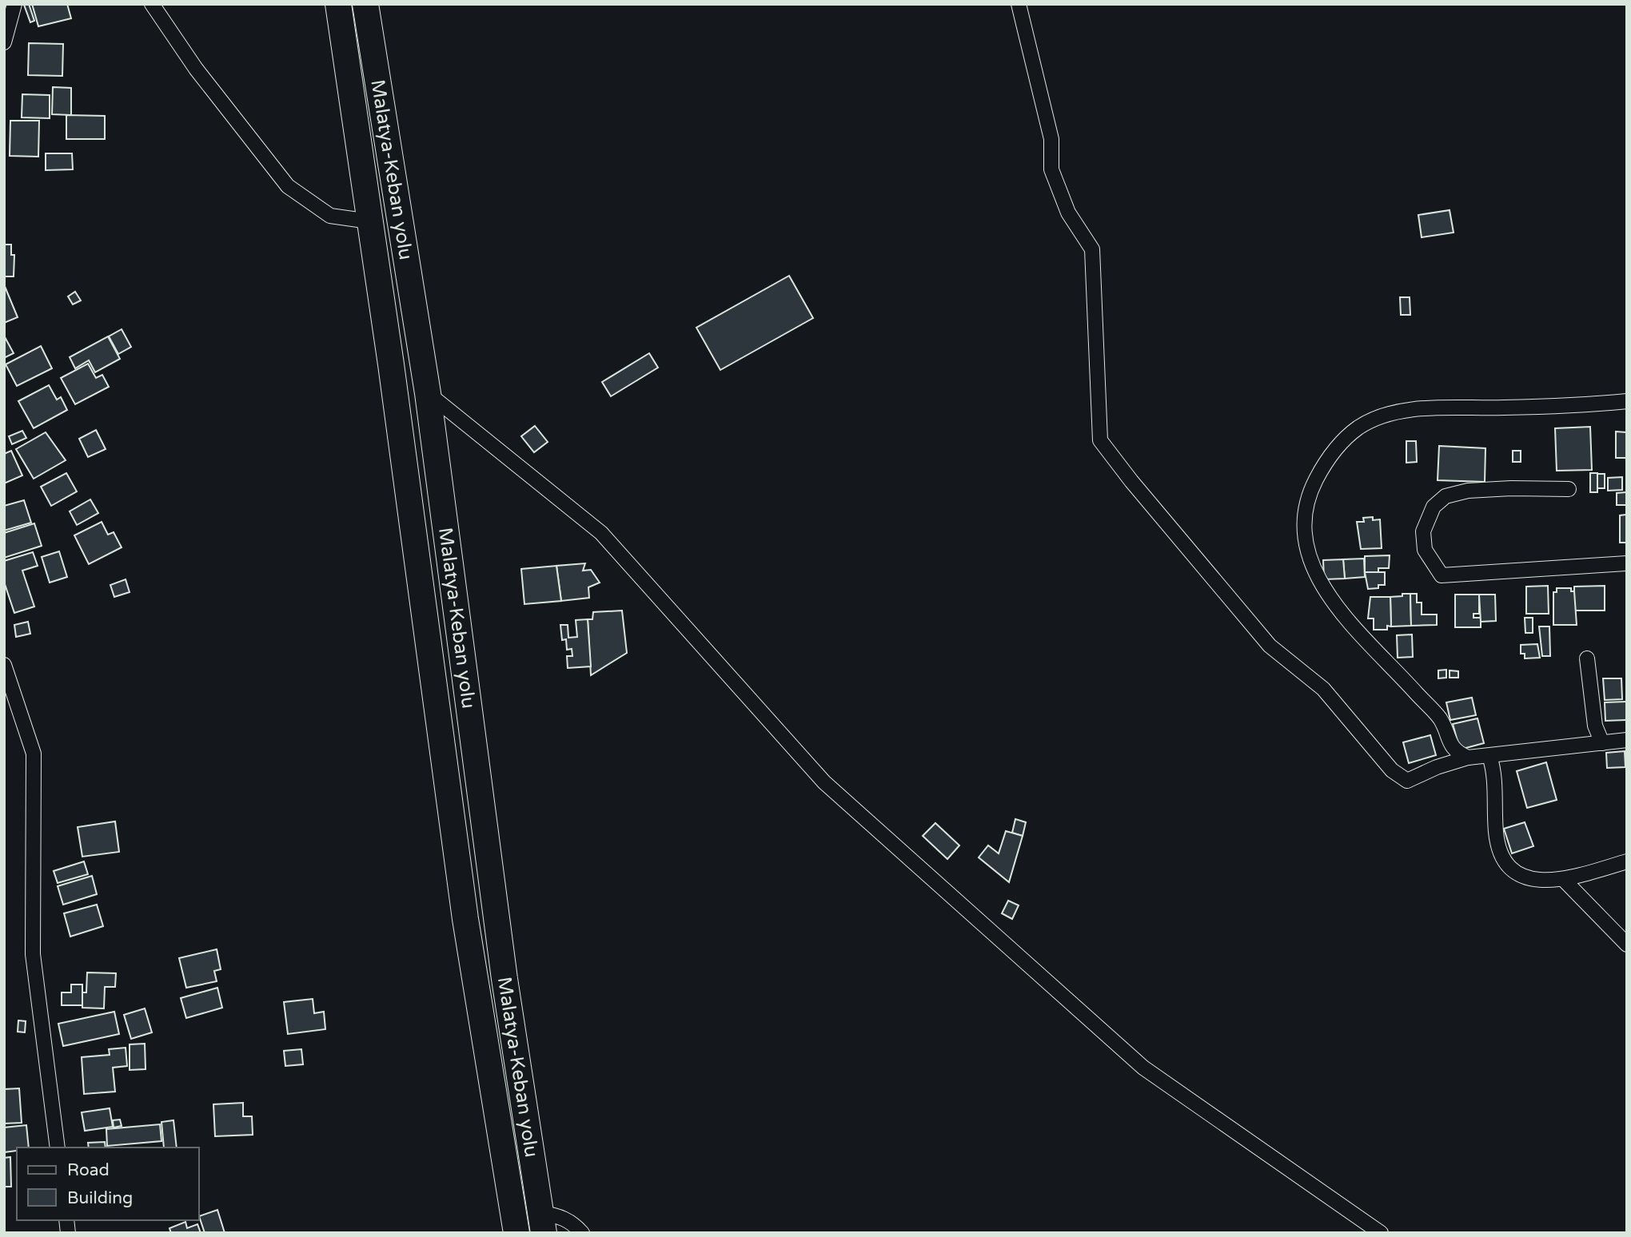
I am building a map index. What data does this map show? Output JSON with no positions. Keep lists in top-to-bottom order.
{
  "streets": {
    "highway": ["Malatya-Keban yolu"]
  },
  "legend": ["Road", "Building"]
}
